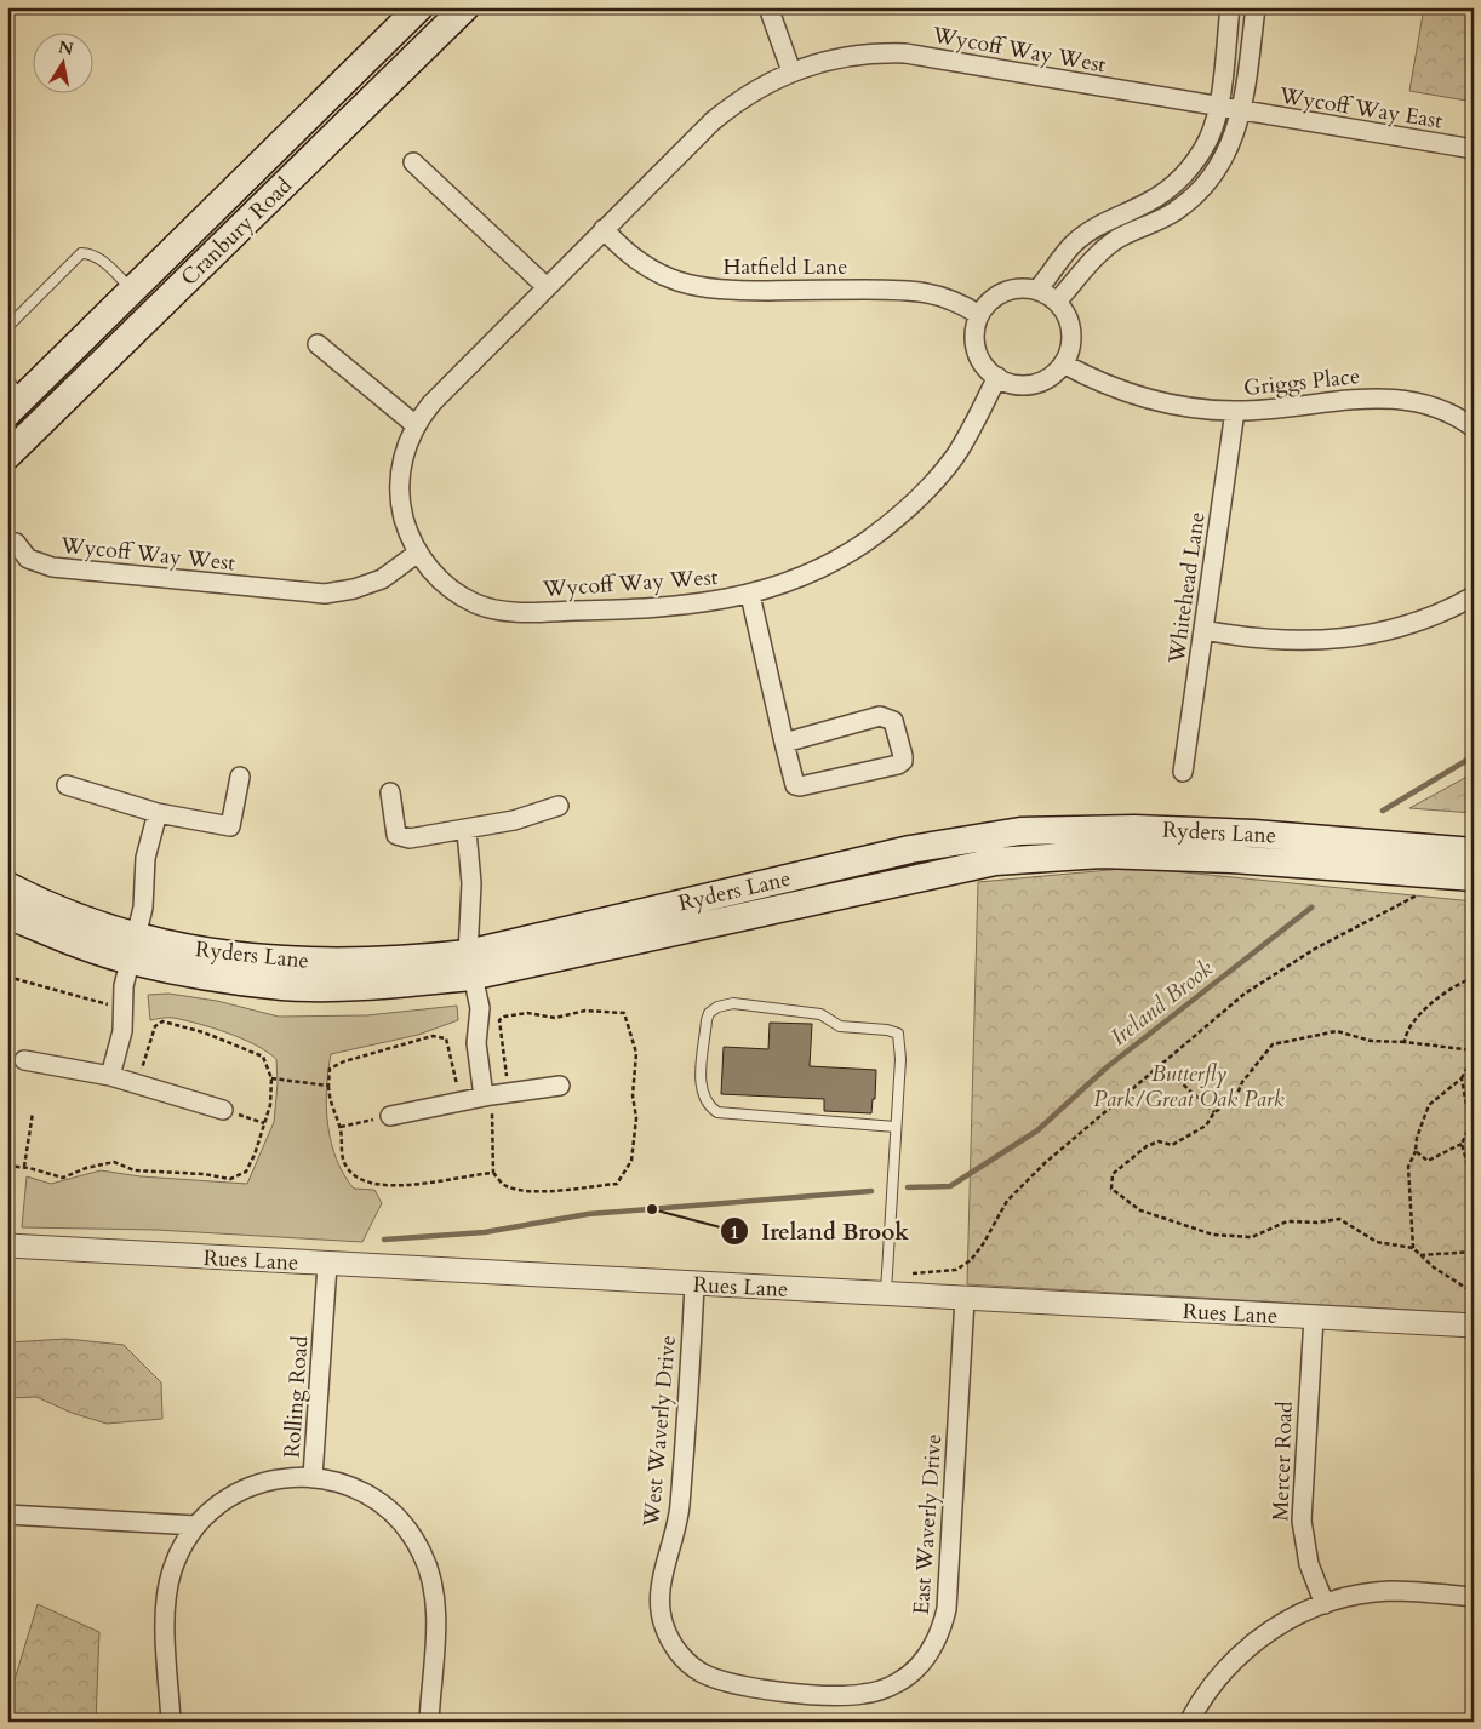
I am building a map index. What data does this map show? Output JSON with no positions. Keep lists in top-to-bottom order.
{
  "streets": {
    "main road": ["Cranbury Road", "Ryders Lane"],
    "street": [
      "Wycoff Way West",
      "Wycoff Way East",
      "Hatfield Lane",
      "Griggs Place",
      "Whitehead Lane",
      "Rues Lane",
      "Rolling Road",
      "West Waverly Drive",
      "Mercer Road",
      "East Waverly Drive"
    ]
  },
  "crossings": [
    ["Wycoff Way West", "Wycoff Way East"],
    ["Wycoff Way West", "Hatfield Lane"],
    ["Hatfield Lane", "Griggs Place"],
    ["Griggs Place", "Whitehead Lane"],
    ["Rues Lane", "Rolling Road"],
    ["Rues Lane", "West Waverly Drive"],
    ["Rues Lane", "Mercer Road"],
    ["Rues Lane", "East Waverly Drive"],
    ["West Waverly Drive", "East Waverly Drive"]
  ],
  "water": ["Ireland Brook"],
  "parks": ["Butterfly Park/Great Oak Park"],
  "places": ["Ireland Brook"],
  "north": "top"
}
